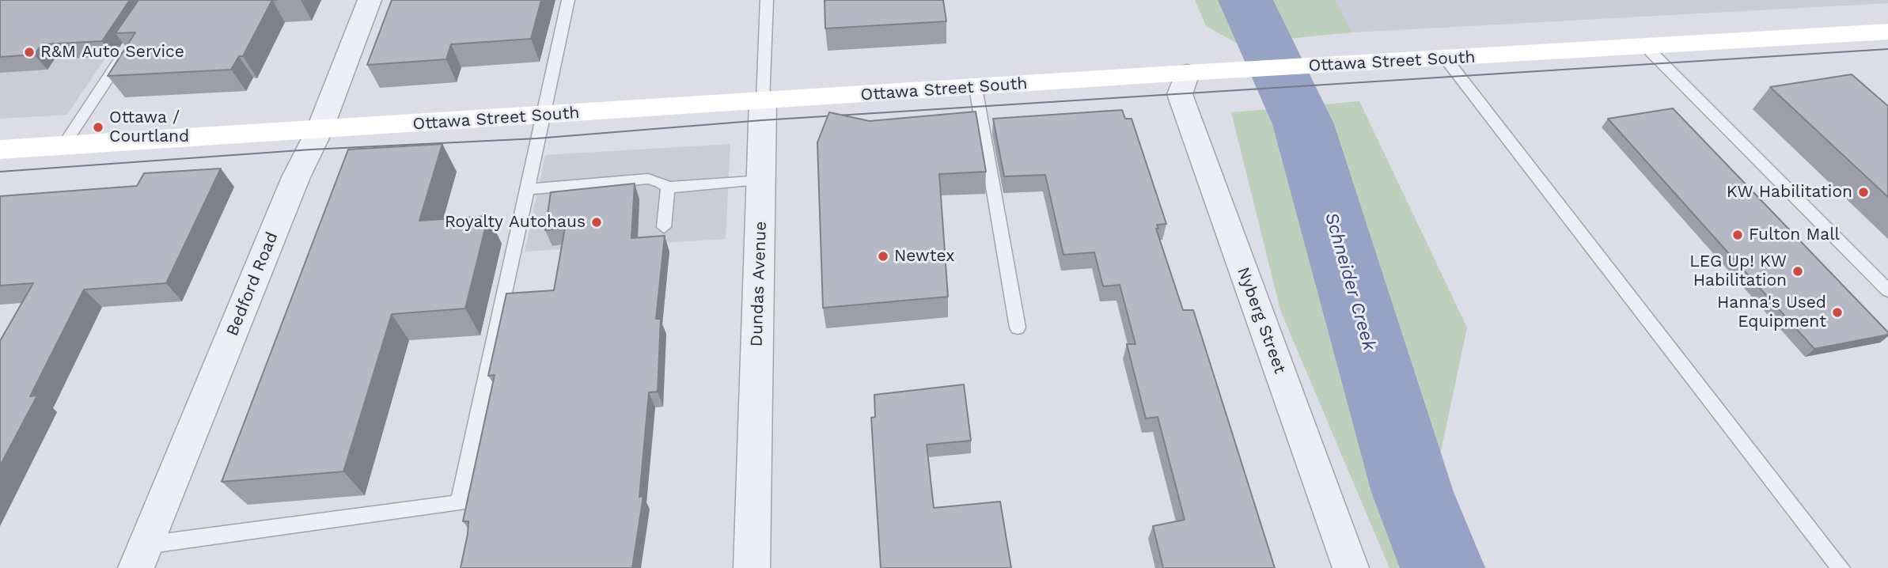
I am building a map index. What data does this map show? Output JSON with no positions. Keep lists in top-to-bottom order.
{
  "streets": {
    "main road": ["Ottawa Street South"],
    "street": ["Bedford Road", "Dundas Avenue", "Nyberg Street"]
  },
  "crossings": [
    ["Ottawa Street South", "Bedford Road"],
    ["Ottawa Street South", "Dundas Avenue"],
    ["Ottawa Street South", "Nyberg Street"]
  ],
  "water": ["Schneider Creek"],
  "places": [
    "R&M Auto Service",
    "Ottawa / Courtland",
    "KW Habilitation",
    "Royalty Autohaus",
    "Fulton Mall",
    "Newtex",
    "LEG Up! KW Habilitation",
    "Hanna's Used Equipment"
  ]
}
